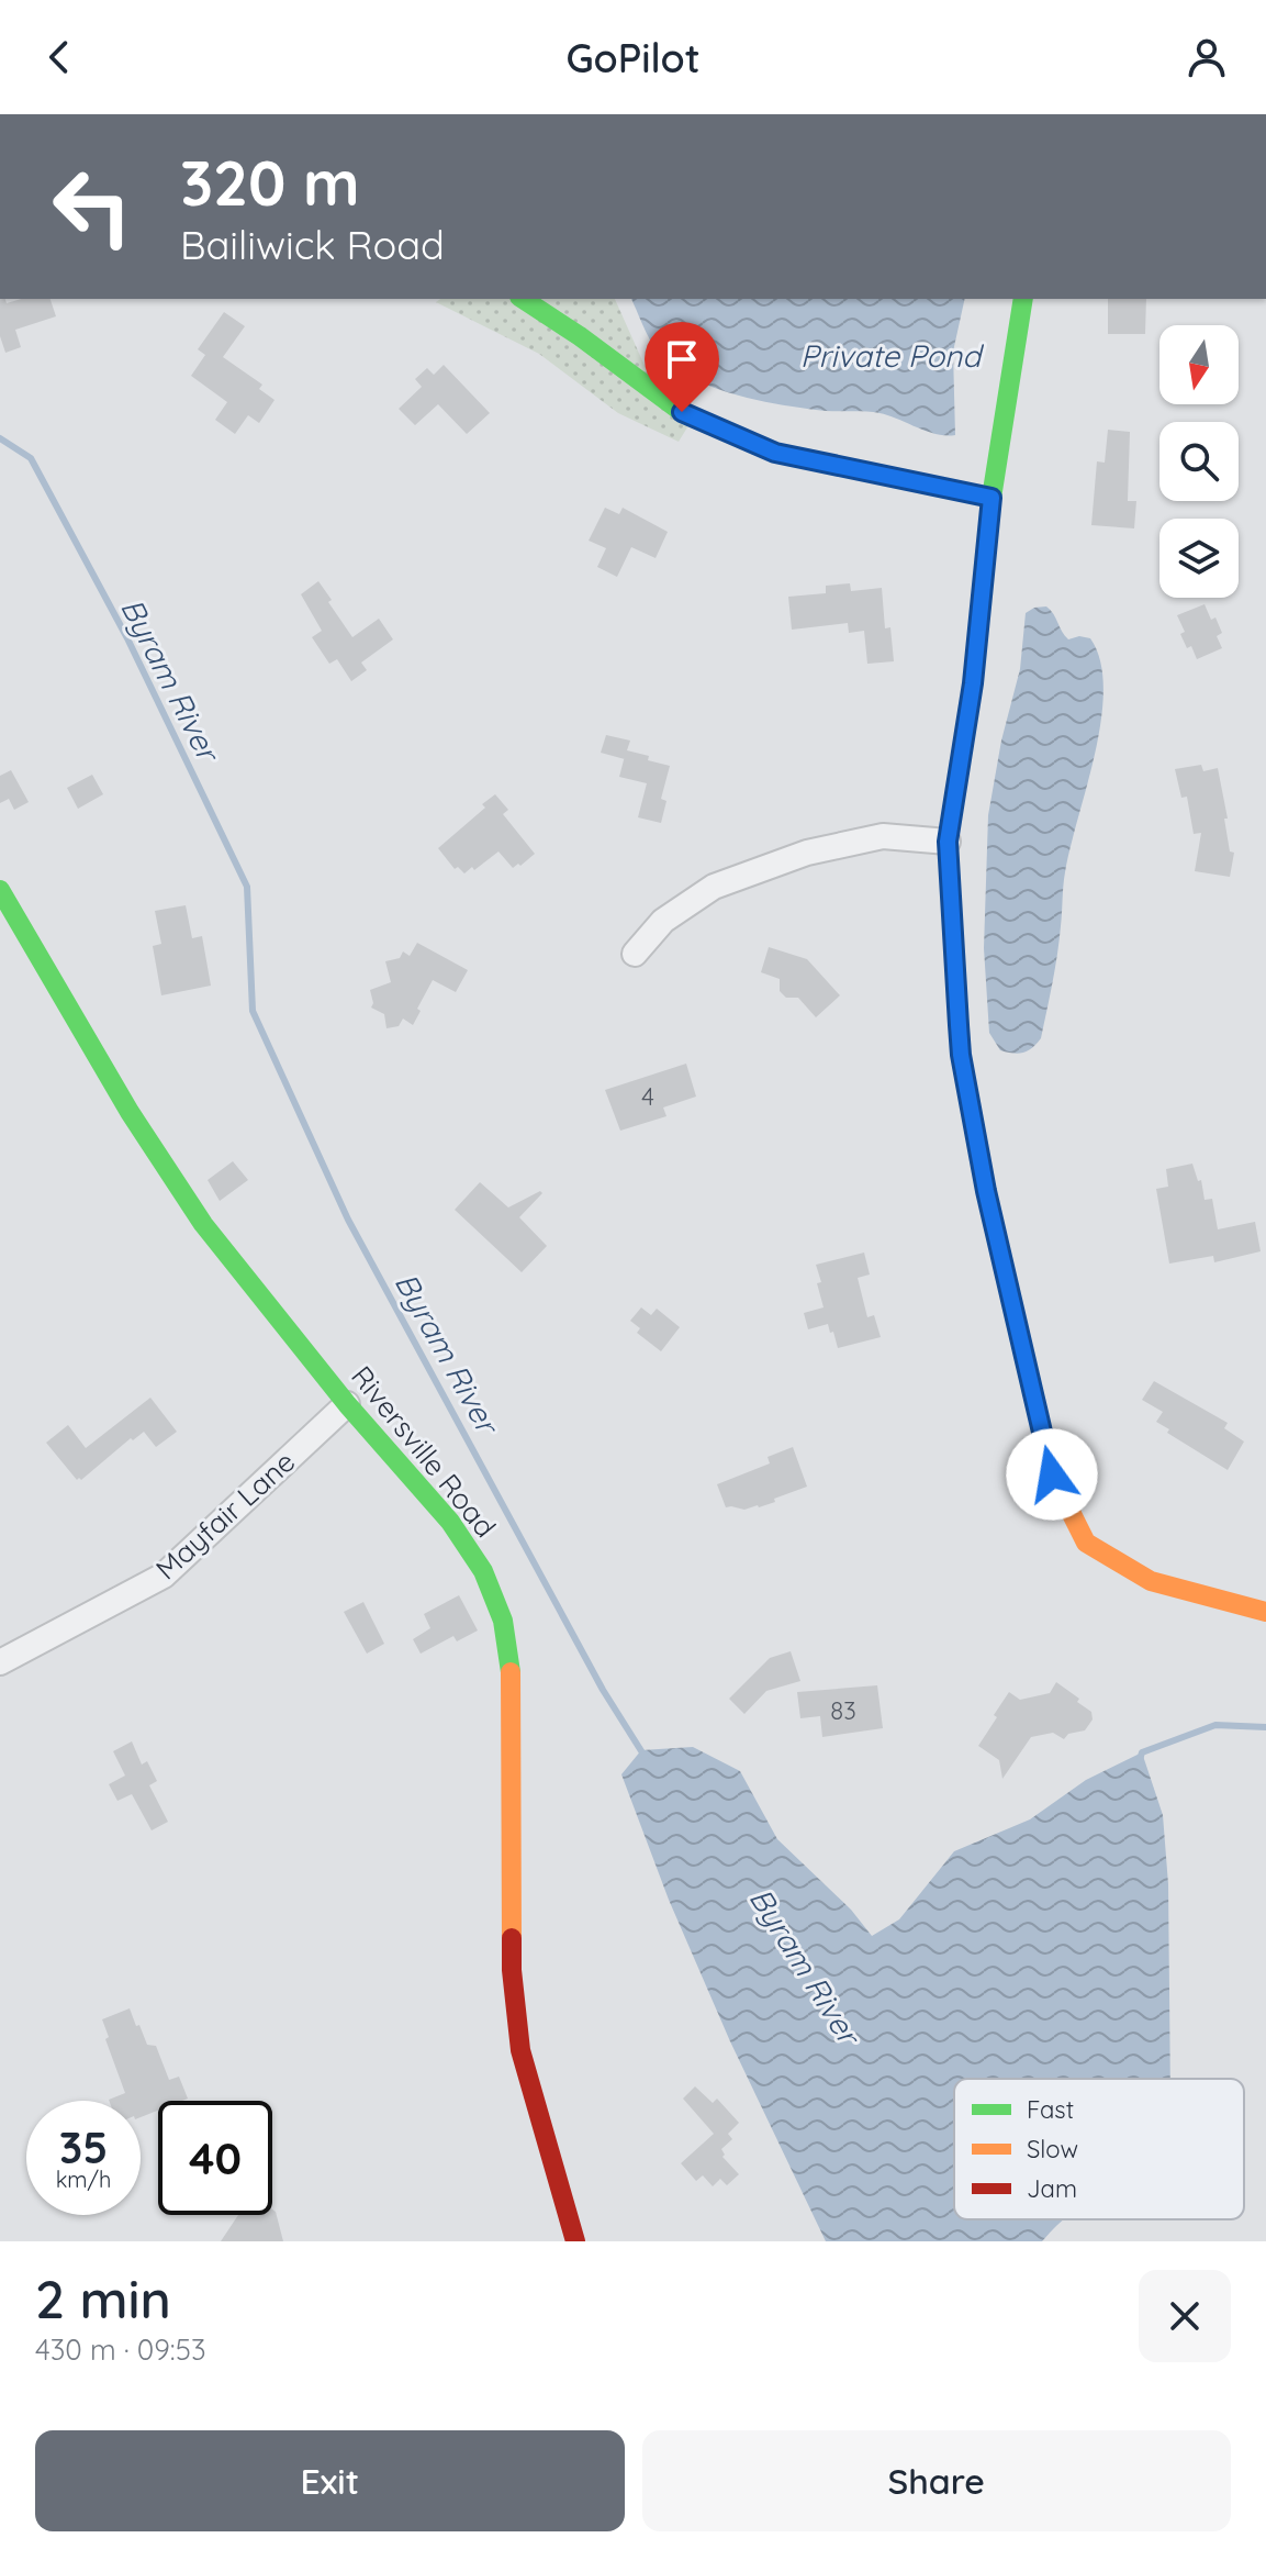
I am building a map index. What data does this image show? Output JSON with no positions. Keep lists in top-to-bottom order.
{
  "streets": {
    "street": ["Riversville Road", "Mayfair Lane"]
  },
  "crossings": [
    ["Riversville Road", "Mayfair Lane"]
  ],
  "water": ["Private Pond", "Byram River"],
  "house_numbers": ["4", "83"],
  "legend": ["Fast", "Slow", "Jam"],
  "north": "bottom",
  "page": {
    "header": "GoPilot",
    "turn": ["320 m", "Bailiwick Road"],
    "speed": "35 km/h",
    "limit": "40",
    "heading": ["2 min", "430 m · 09:53"],
    "buttons": ["Exit", "Share"]
  }
}
